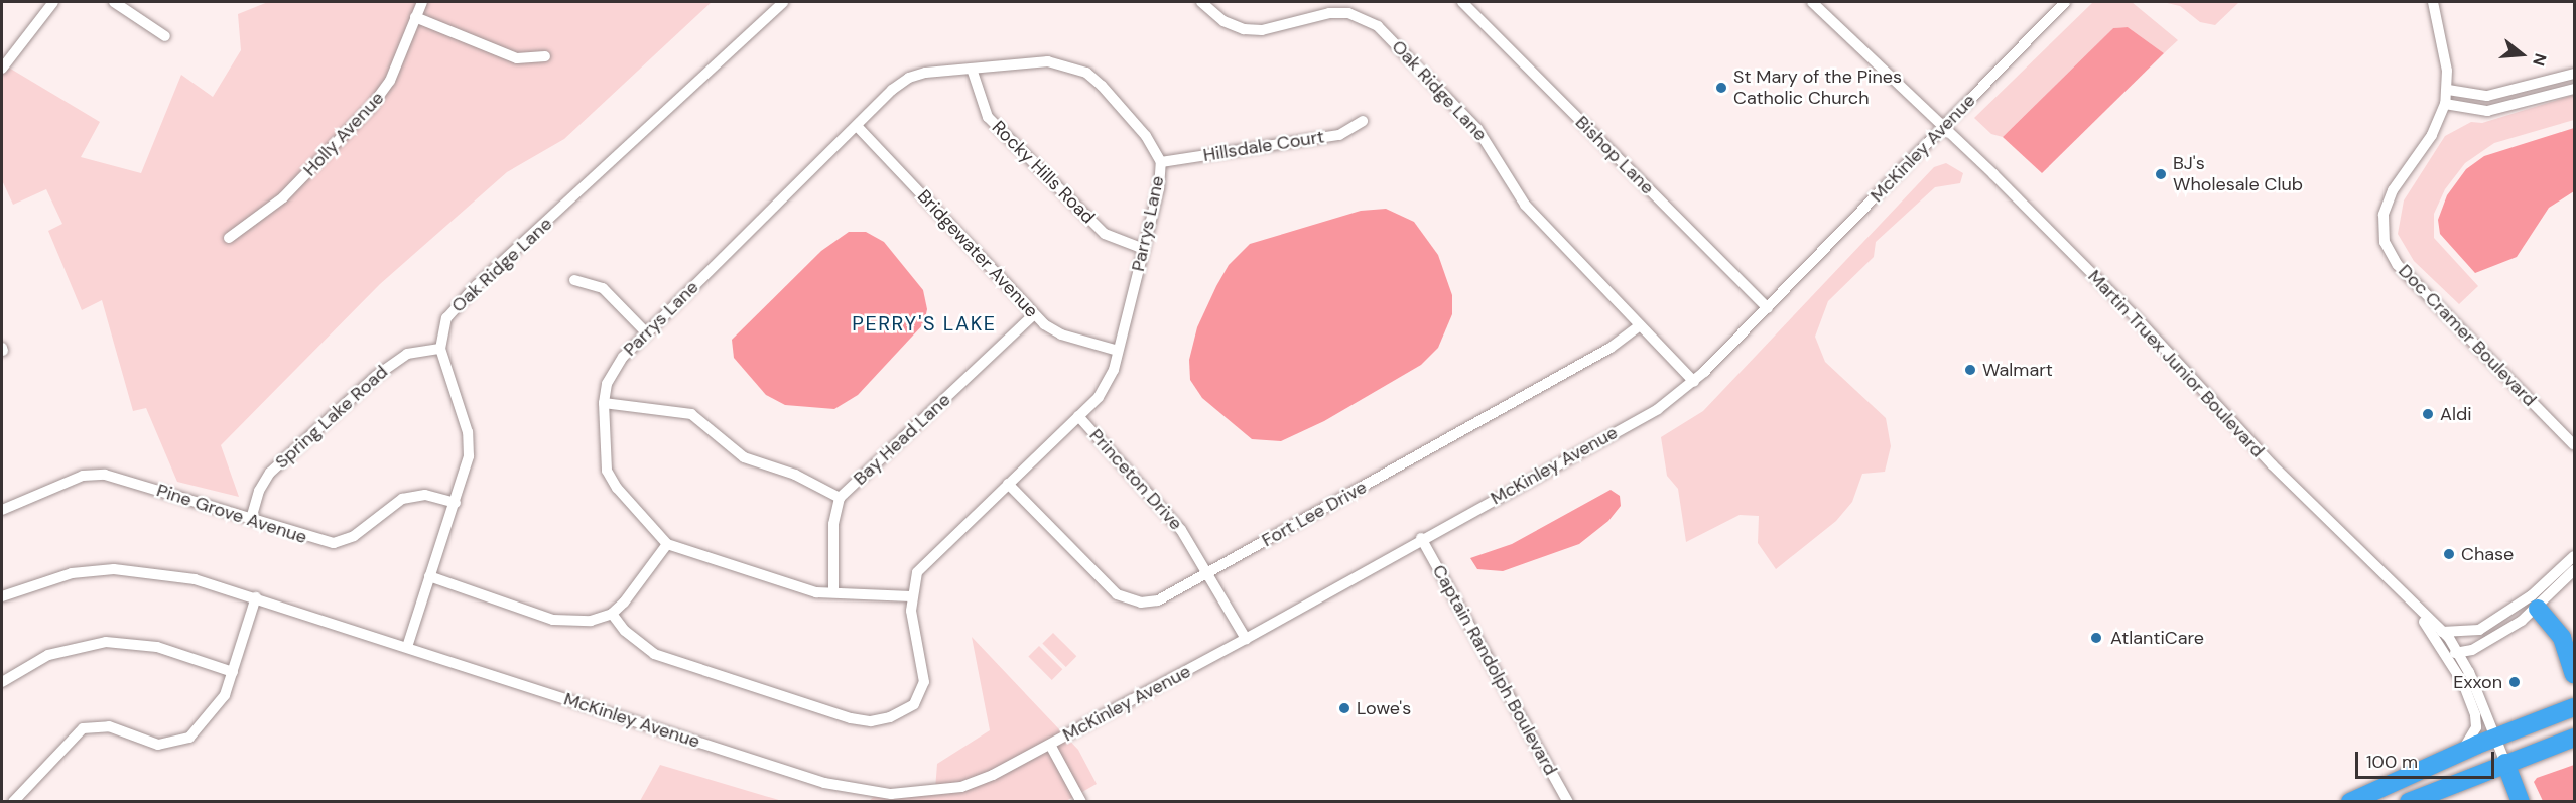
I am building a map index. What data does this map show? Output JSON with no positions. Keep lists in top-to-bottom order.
{
  "streets": {
    "street": [
      "Oak Ridge Lane",
      "Holly Avenue",
      "Hillsdale Court",
      "McKinley Avenue",
      "Bishop Lane",
      "Rocky Hills Road",
      "Parrys Lane",
      "Bridgewater Avenue",
      "Doc Cramer Boulevard",
      "Martin Truex Junior Boulevard",
      "Spring Lake Road",
      "Bay Head Lane",
      "Princeton Drive",
      "Pine Grove Avenue",
      "Fort Lee Drive",
      "Captain Randolph Boulevard"
    ]
  },
  "crossings": [
    ["Oak Ridge Lane", "McKinley Avenue"],
    ["Oak Ridge Lane", "Spring Lake Road"],
    ["Oak Ridge Lane", "Pine Grove Avenue"],
    ["Oak Ridge Lane", "Fort Lee Drive"],
    ["Hillsdale Court", "Parrys Lane"],
    ["McKinley Avenue", "Bishop Lane"],
    ["McKinley Avenue", "Martin Truex Junior Boulevard"],
    ["McKinley Avenue", "Princeton Drive"],
    ["McKinley Avenue", "Captain Randolph Boulevard"],
    ["Rocky Hills Road", "Parrys Lane"],
    ["Parrys Lane", "Bridgewater Avenue"],
    ["Parrys Lane", "Princeton Drive"],
    ["Parrys Lane", "Fort Lee Drive"],
    ["Bridgewater Avenue", "Bay Head Lane"],
    ["Spring Lake Road", "Pine Grove Avenue"],
    ["Princeton Drive", "Fort Lee Drive"]
  ],
  "districts": ["PERRY'S LAKE"],
  "places": [
    "St Mary of the Pines Catholic Church",
    "BJ's Wholesale Club",
    "Walmart",
    "Aldi",
    "Chase",
    "AtlantiCare",
    "Exxon",
    "Lowe's"
  ],
  "scale_bar": "100 m",
  "north": "right"
}
